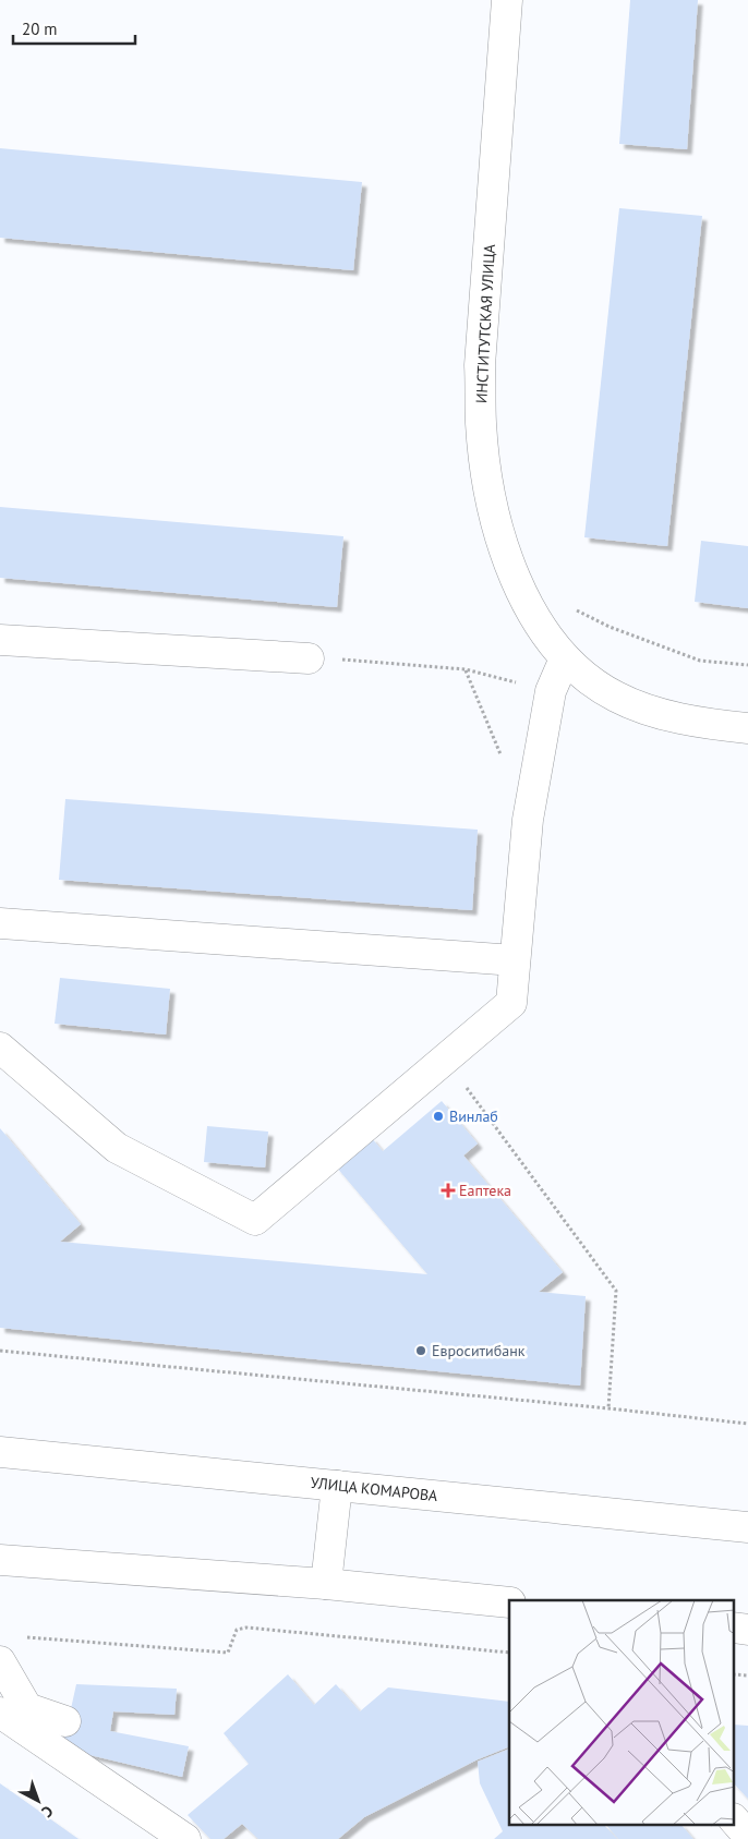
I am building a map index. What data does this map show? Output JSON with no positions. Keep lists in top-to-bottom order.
{
  "streets": {
    "street": ["ИНСТИТУТСКАЯ УЛИЦА", "УЛИЦА КОМАРОВА"]
  },
  "places": {
    "other": ["Винлаб", "Евроситибанк"],
    "health": ["Еаптека"]
  },
  "scale_bar": "20 m",
  "north": "bottom right"
}
